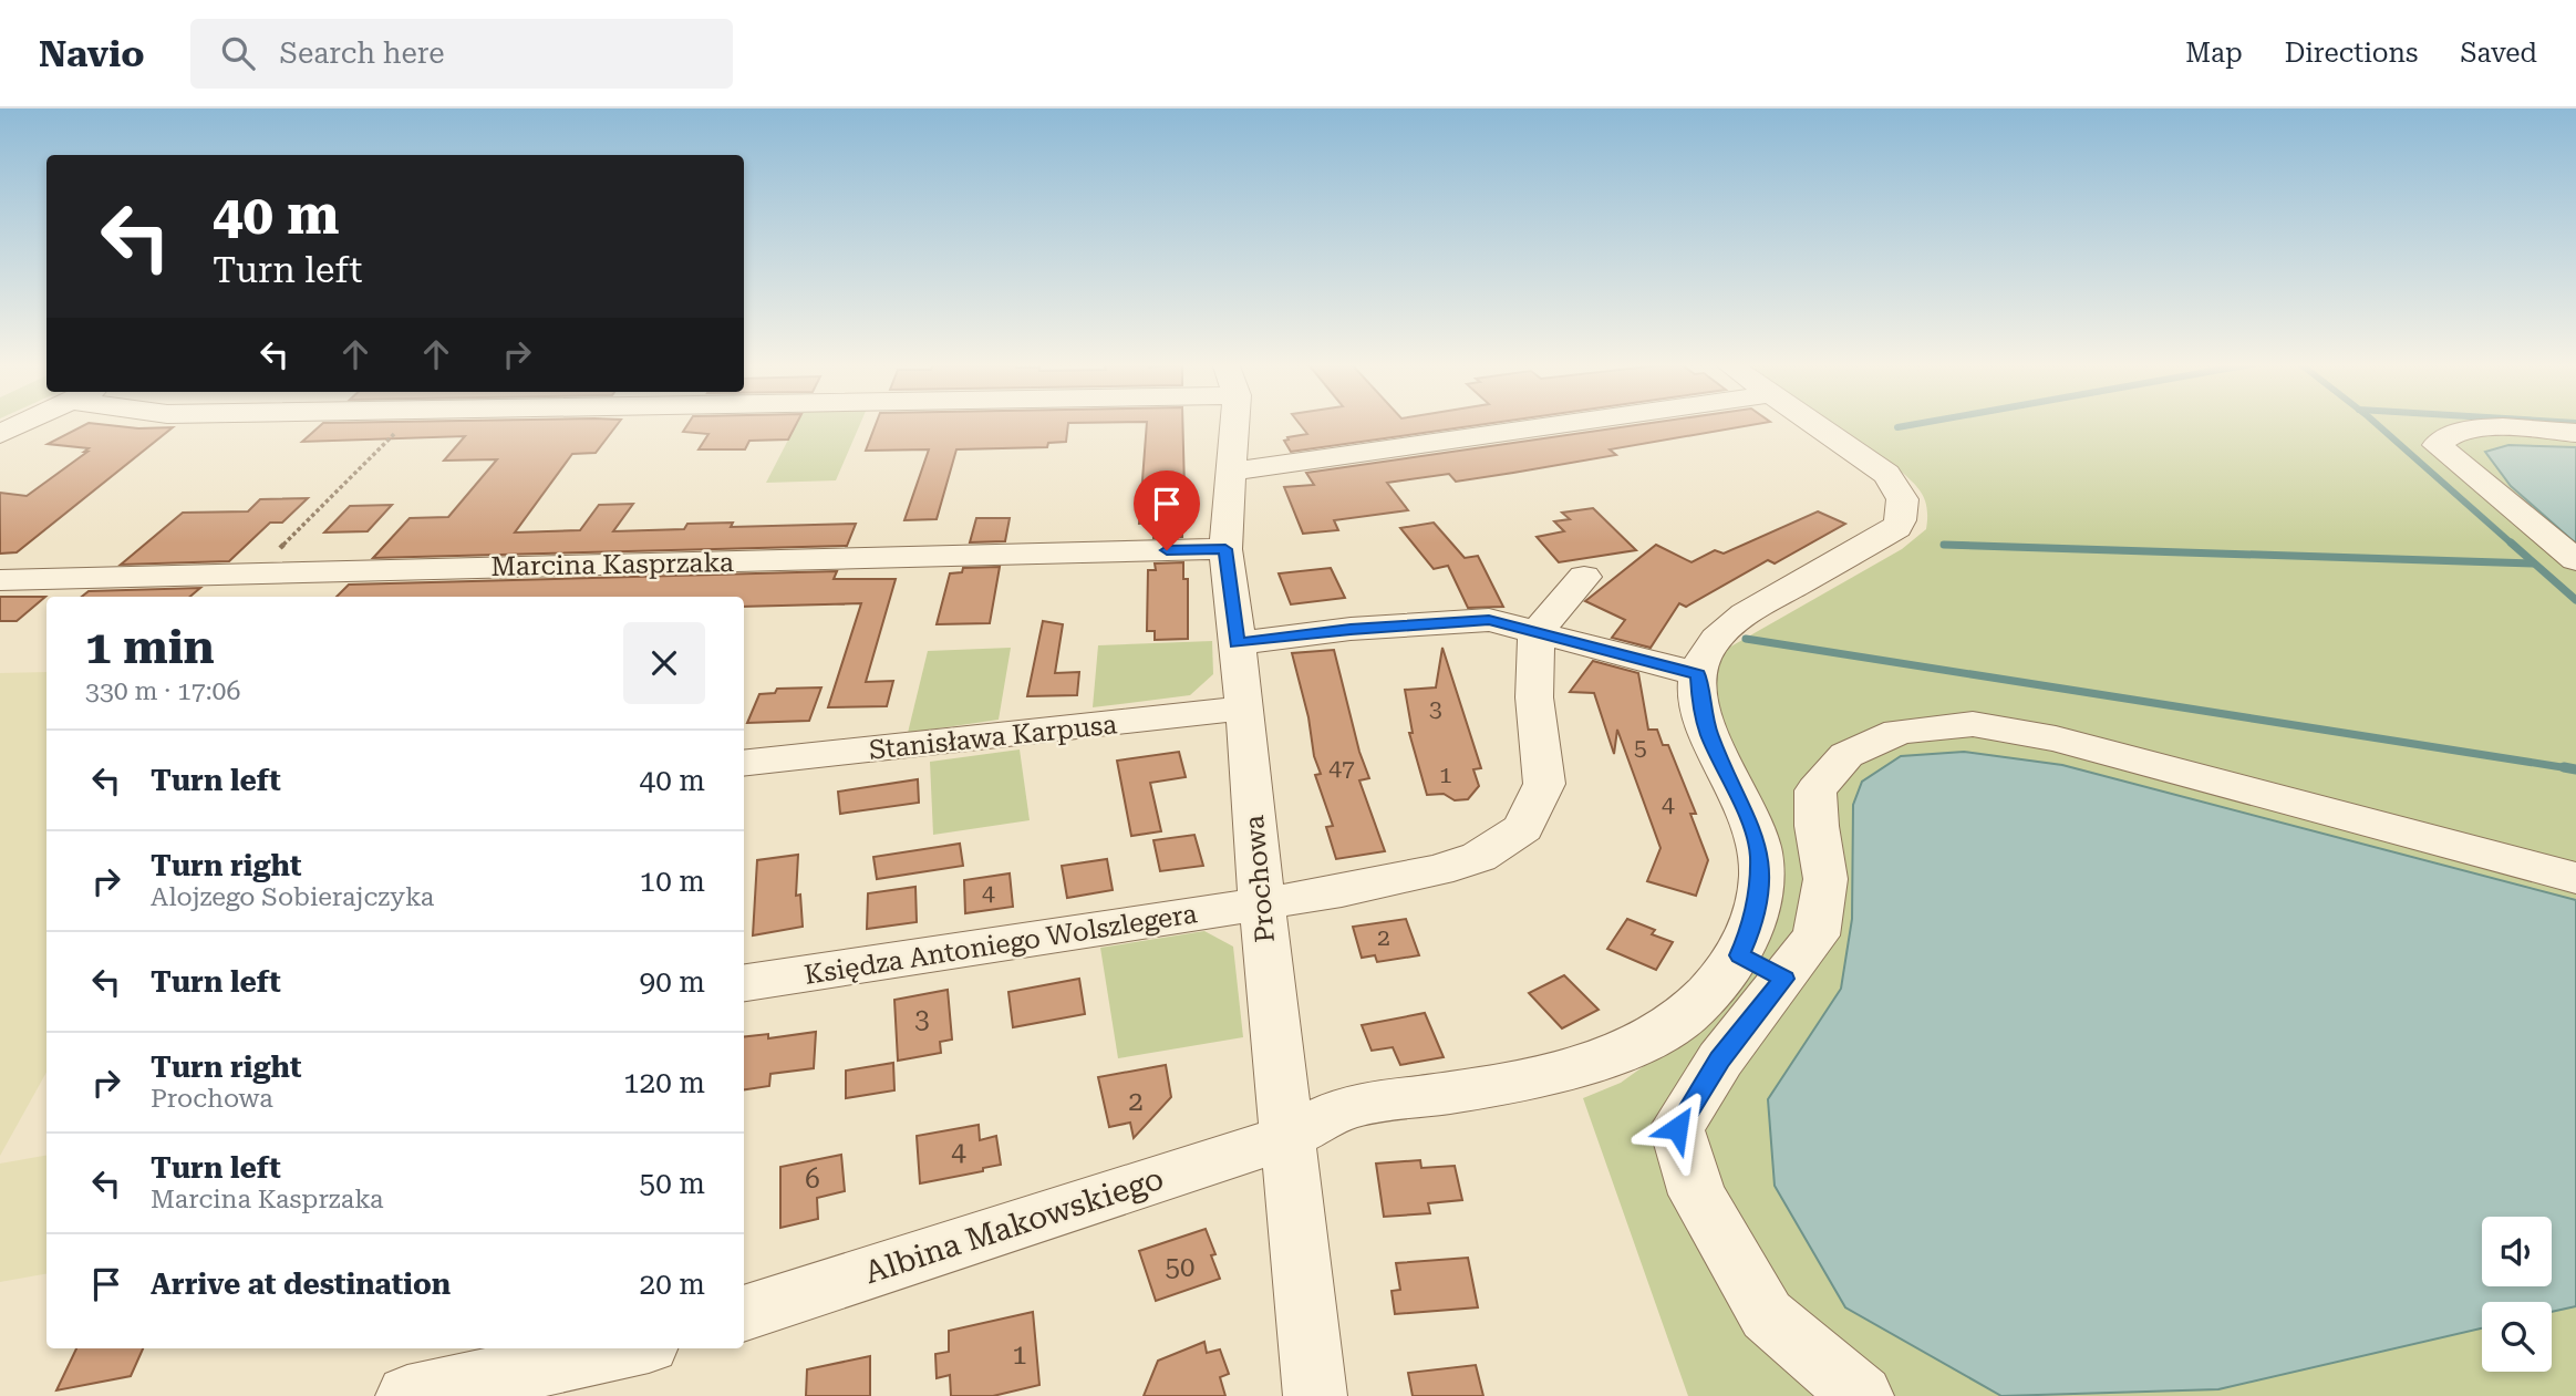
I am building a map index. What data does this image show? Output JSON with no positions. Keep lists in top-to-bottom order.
{
  "streets": {
    "street": [
      "Marcina Kasprzaka",
      "Stanisława Karpusa",
      "Prochowa",
      "Księdza Antoniego Wolszlegera",
      "Albina Makowskiego"
    ]
  },
  "crossings": [
    ["Marcina Kasprzaka", "Prochowa"],
    ["Stanisława Karpusa", "Prochowa"],
    ["Prochowa", "Księdza Antoniego Wolszlegera"],
    ["Prochowa", "Albina Makowskiego"]
  ],
  "house_numbers": [
    "3",
    "5",
    "47",
    "1",
    "4",
    "4",
    "2",
    "3",
    "2",
    "4",
    "6",
    "50",
    "1"
  ],
  "page": {
    "header": "Navio",
    "search": "Search here",
    "nav": ["Map", "Directions", "Saved"],
    "turn": ["40 m", "Turn left"],
    "heading": ["1 min", "330 m · 17:06"],
    "list": [
      {
        "name": "Turn left",
        "value": "40 m"
      },
      {
        "name": "Turn right",
        "note": "Alojzego Sobierajczyka",
        "value": "10 m"
      },
      {
        "name": "Turn left",
        "value": "90 m"
      },
      {
        "name": "Turn right",
        "note": "Prochowa",
        "value": "120 m"
      },
      {
        "name": "Turn left",
        "note": "Marcina Kasprzaka",
        "value": "50 m"
      },
      {
        "name": "Arrive at destination",
        "value": "20 m"
      }
    ]
  }
}
